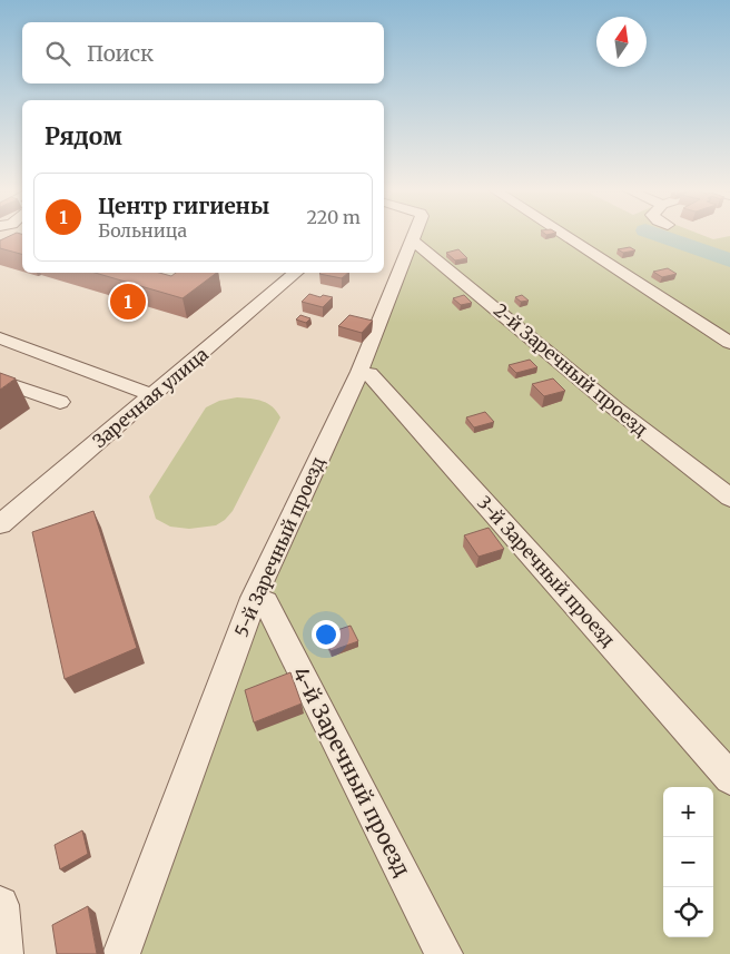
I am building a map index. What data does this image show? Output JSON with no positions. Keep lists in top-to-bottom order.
{
  "streets": {
    "street": [
      "2-й Заречный проезд",
      "Заречная улица",
      "5-й Заречный проезд",
      "3-й Заречный проезд",
      "4-й Заречный проезд"
    ]
  },
  "crossings": [
    ["2-й Заречный проезд", "5-й Заречный проезд"],
    ["5-й Заречный проезд", "3-й Заречный проезд"],
    ["5-й Заречный проезд", "4-й Заречный проезд"]
  ],
  "north": "top",
  "page": {
    "search": "Поиск",
    "heading": "Рядом",
    "list": [
      {
        "mark": "1",
        "name": "Центр гигиены",
        "note": "Больница",
        "value": "220 m"
      }
    ],
    "pins": "1",
    "map_buttons": ["+", "−"]
  }
}
